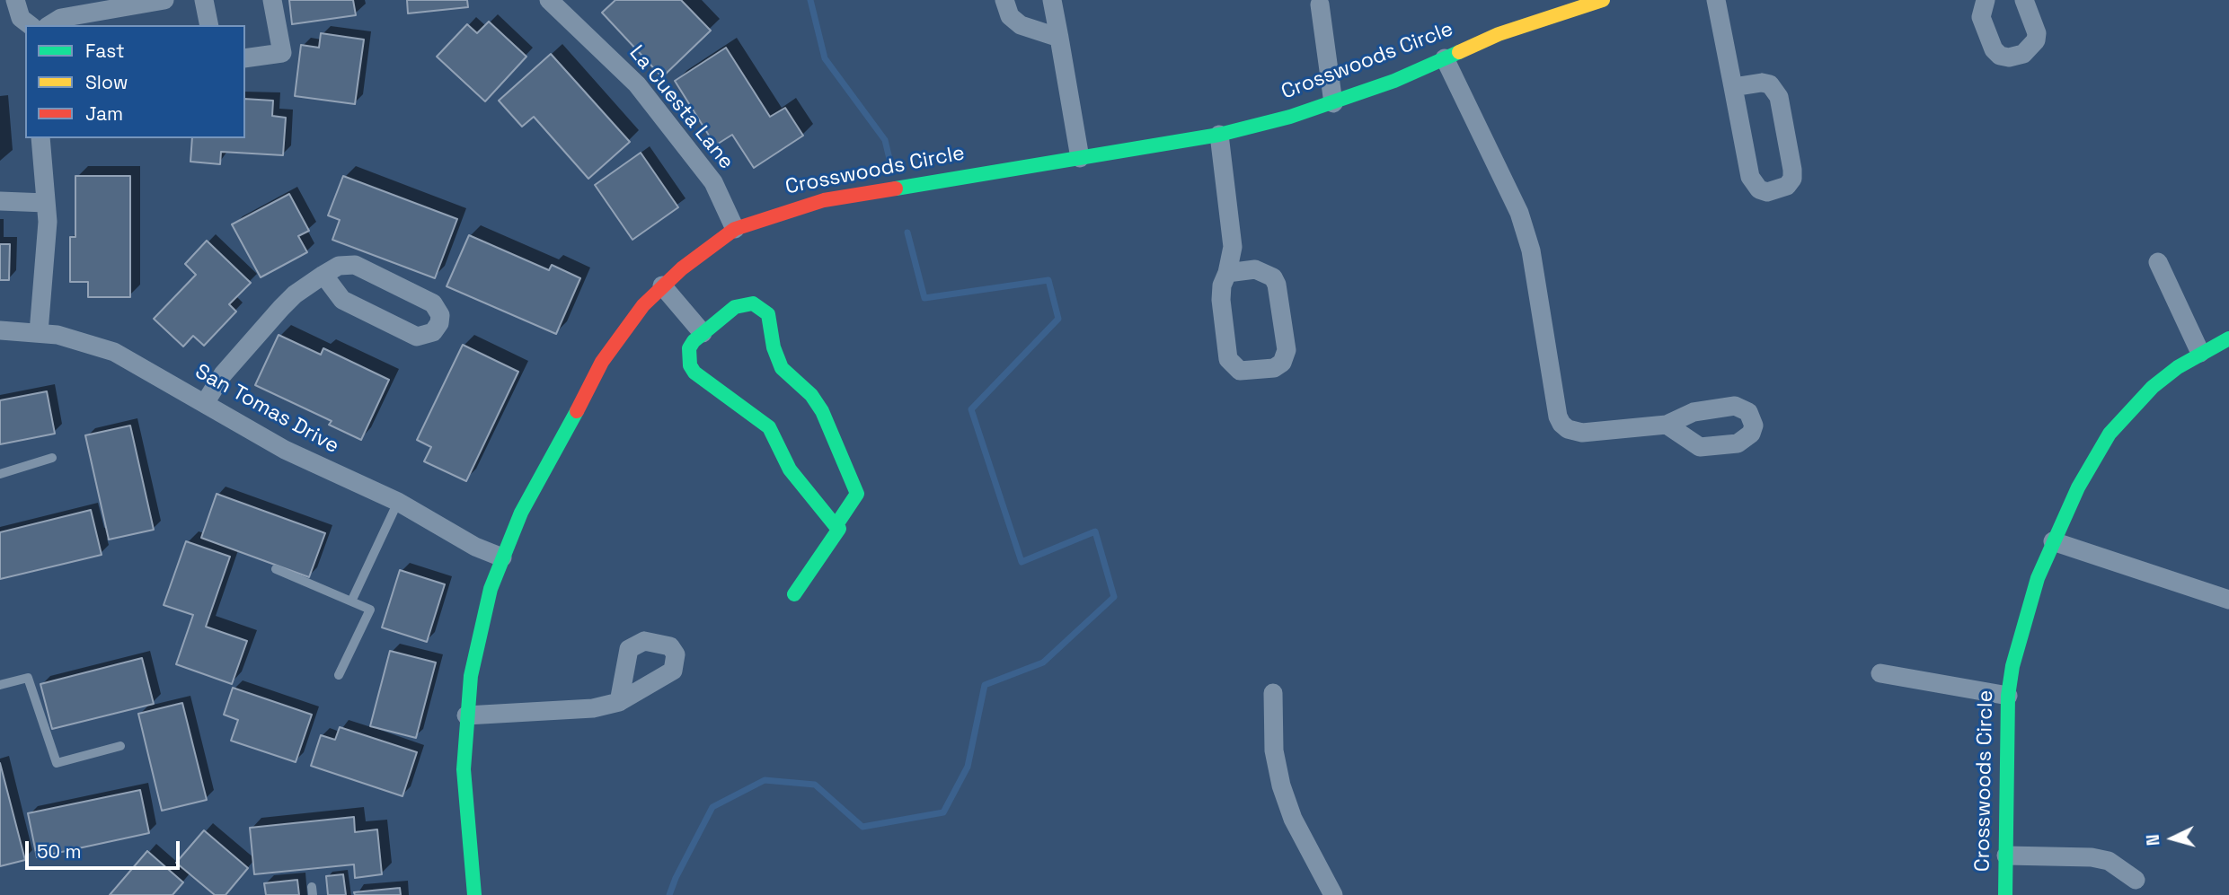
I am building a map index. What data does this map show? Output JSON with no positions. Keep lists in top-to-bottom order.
{
  "streets": {
    "street": ["Crosswoods Circle", "La Cuesta Lane", "San Tomas Drive"]
  },
  "crossings": [
    ["Crosswoods Circle", "La Cuesta Lane"],
    ["Crosswoods Circle", "San Tomas Drive"]
  ],
  "legend": ["Fast", "Slow", "Jam"],
  "scale_bar": "50 m",
  "north": "left"
}
